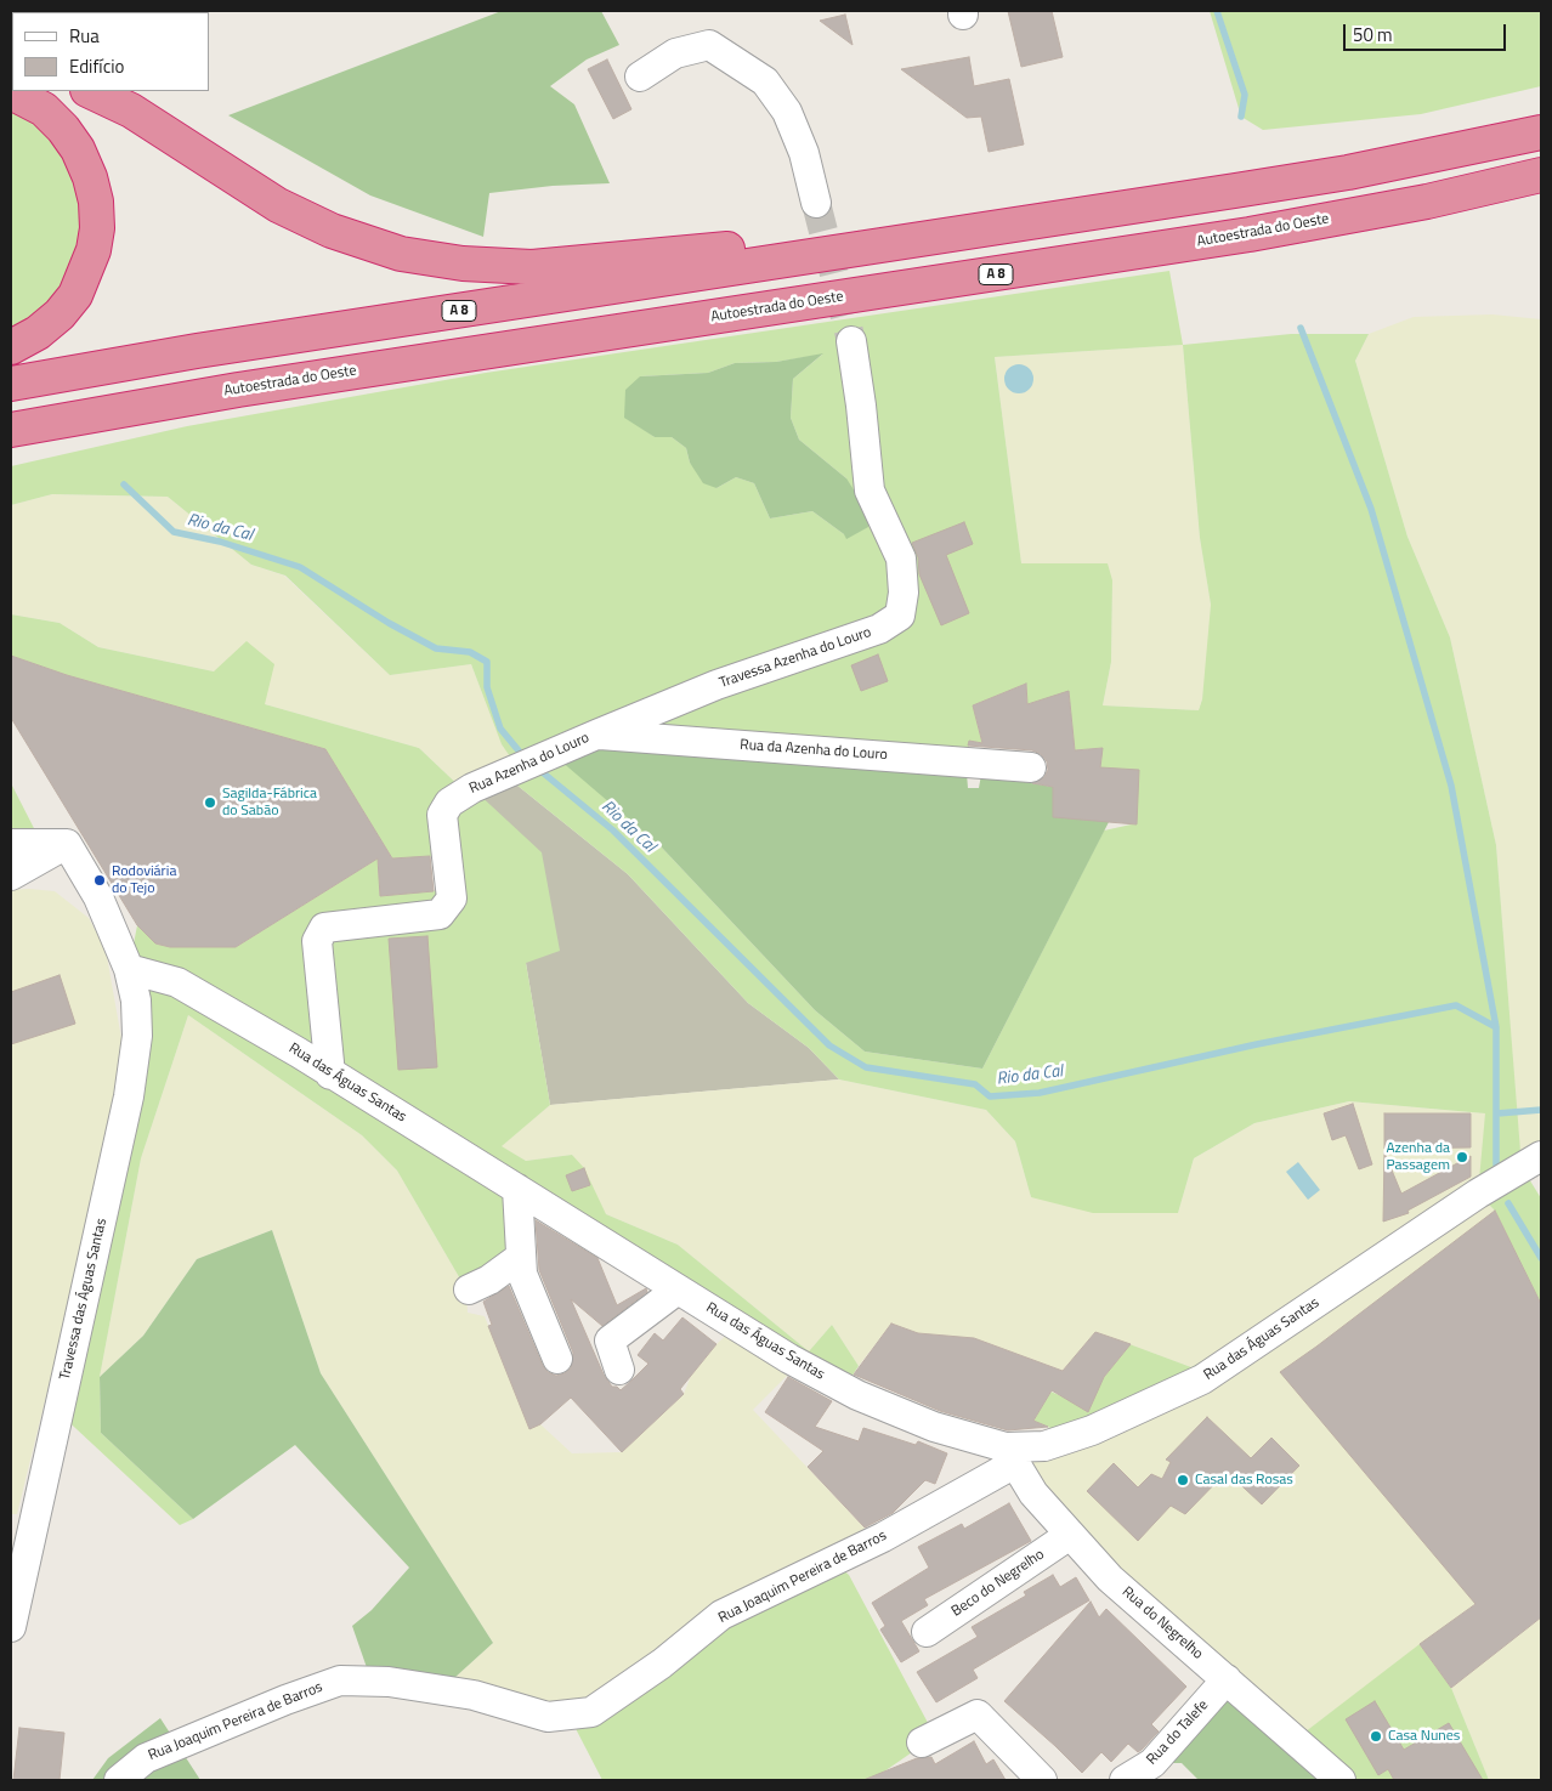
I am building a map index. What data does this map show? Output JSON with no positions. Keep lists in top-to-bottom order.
{
  "streets": {
    "highway": ["Autoestrada do Oeste", "A 8"],
    "street": [
      "Travessa Azenha do Louro",
      "Rua da Azenha do Louro",
      "Rua Azenha do Louro",
      "Rua das Águas Santas",
      "Travessa das Águas Santas",
      "Rua Joaquim Pereira de Barros",
      "Beco do Negrelho",
      "Rua do Negrelho",
      "Rua do Talefe"
    ]
  },
  "crossings": [
    ["Travessa Azenha do Louro", "Rua da Azenha do Louro"],
    ["Travessa Azenha do Louro", "Rua Azenha do Louro"],
    ["Rua da Azenha do Louro", "Rua Azenha do Louro"],
    ["Rua Azenha do Louro", "Rua das Águas Santas"],
    ["Rua das Águas Santas", "Travessa das Águas Santas"],
    ["Rua das Águas Santas", "Rua Joaquim Pereira de Barros"],
    ["Rua das Águas Santas", "Rua do Negrelho"],
    ["Rua Joaquim Pereira de Barros", "Rua do Negrelho"],
    ["Beco do Negrelho", "Rua do Negrelho"],
    ["Rua do Negrelho", "Rua do Talefe"]
  ],
  "water": ["Rio da Cal"],
  "places": [
    "Sagilda-Fábrica do Sabão",
    "Rodoviária do Tejo",
    "Azenha da Passagem",
    "Casal das Rosas",
    "Casa Nunes"
  ],
  "legend": ["Rua", "Edifício"],
  "scale_bar": "50 m"
}
